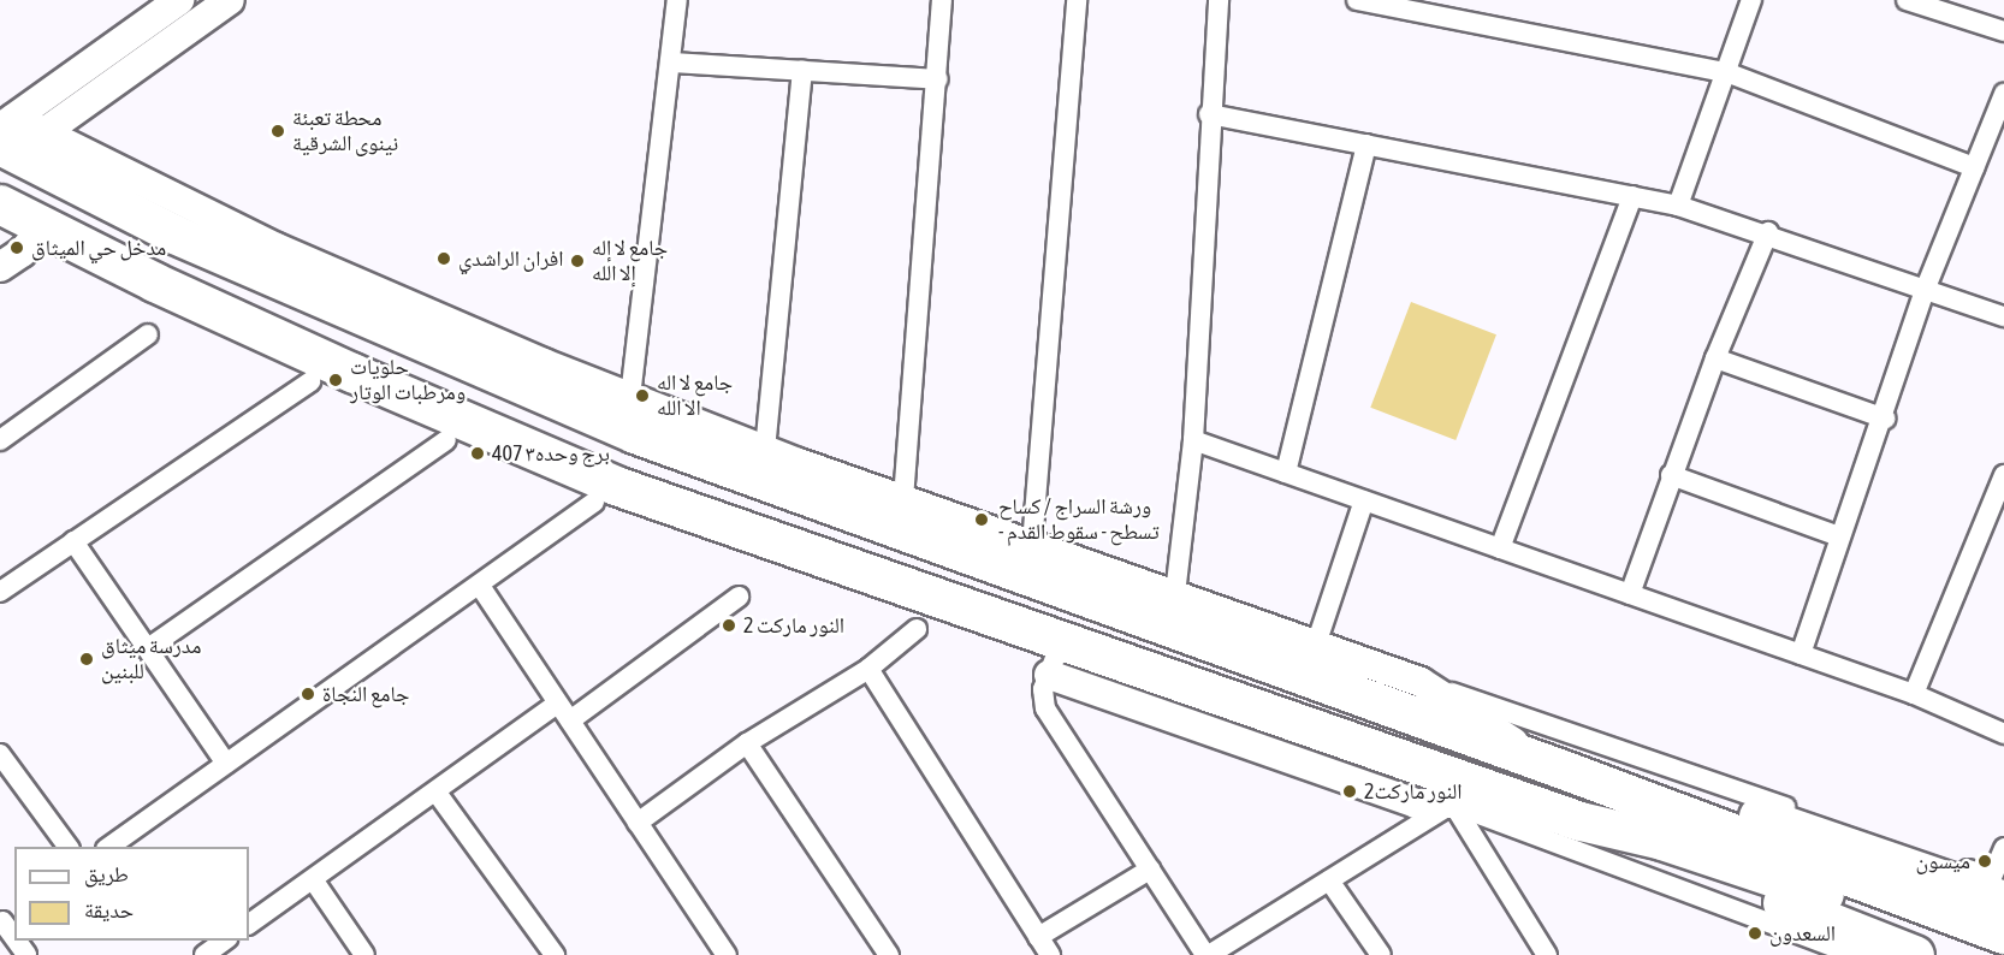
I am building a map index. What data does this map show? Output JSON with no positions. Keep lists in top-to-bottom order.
{
  "places": [
    "محطة تعبئة نينوى الشرقية",
    "مدخل حي الميثاق",
    "افران الراشدي",
    "جامع لا إله إلا الله",
    "حلويات ومرطبات الوتار",
    "جامع لا اله الا الله",
    "برج وحده٣ 407",
    "ورشة السراج / كساح - تسطح - سقوط القدم",
    "النور ماركت 2",
    "مدرسة ميثاق للبنين",
    "جامع النجاة",
    "النور ماركت2",
    "ميسون",
    "السعدون"
  ],
  "legend": ["طريق", "حديقة"]
}
